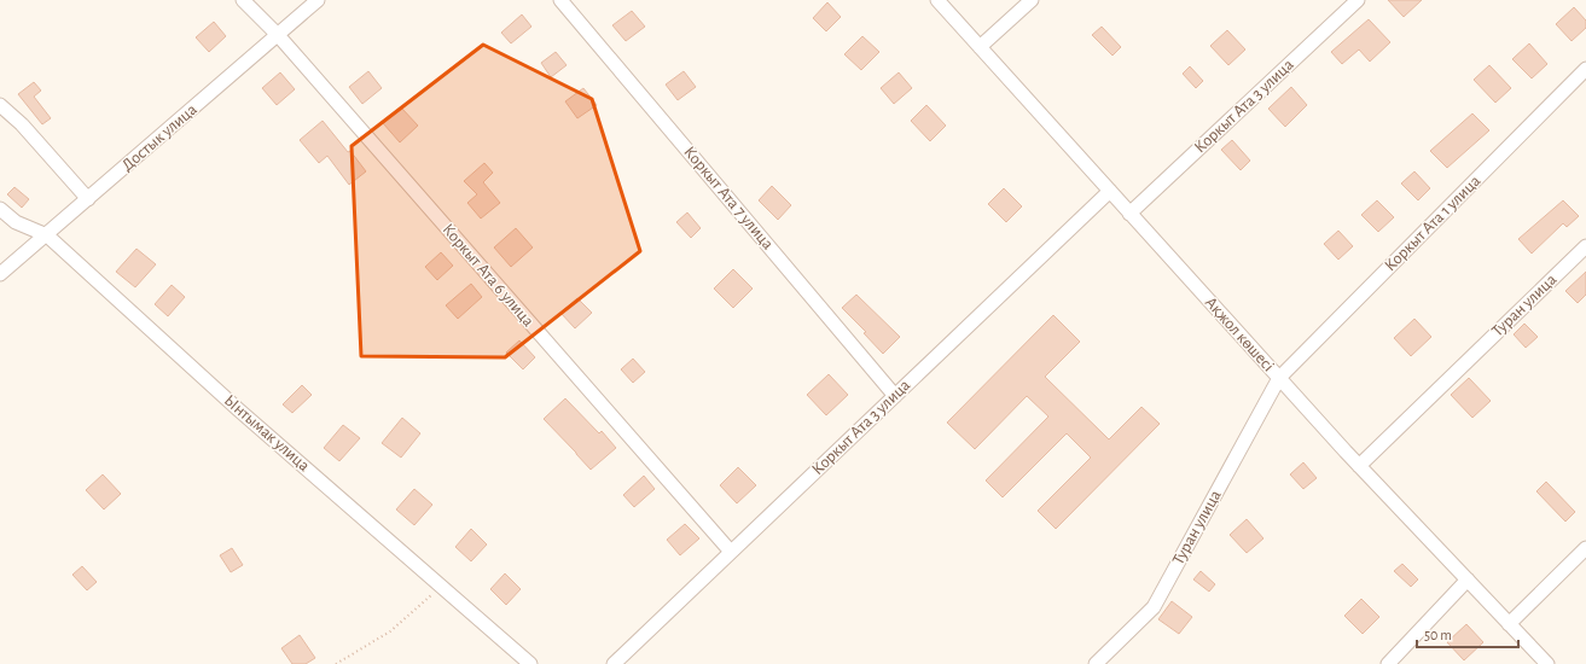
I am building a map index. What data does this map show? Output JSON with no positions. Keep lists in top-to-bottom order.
{
  "streets": {
    "street": [
      "Коркыт Ата 3 улица",
      "Достык улица",
      "Коркыт Ата 7 улица",
      "Коркыт Ата 1 улица",
      "Коркыт Ата 6 улица",
      "Туран улица",
      "Ақжол көшесі",
      "Ынтымак улица"
    ]
  },
  "crossings": [
    ["Коркыт Ата 3 улица", "Коркыт Ата 7 улица"],
    ["Коркыт Ата 3 улица", "Коркыт Ата 6 улица"],
    ["Коркыт Ата 3 улица", "Ақжол көшесі"],
    ["Достык улица", "Коркыт Ата 6 улица"],
    ["Достык улица", "Ынтымак улица"],
    ["Коркыт Ата 1 улица", "Туран улица"],
    ["Коркыт Ата 1 улица", "Ақжол көшесі"],
    ["Туран улица", "Ақжол көшесі"]
  ],
  "scale_bar": "50 m"
}
